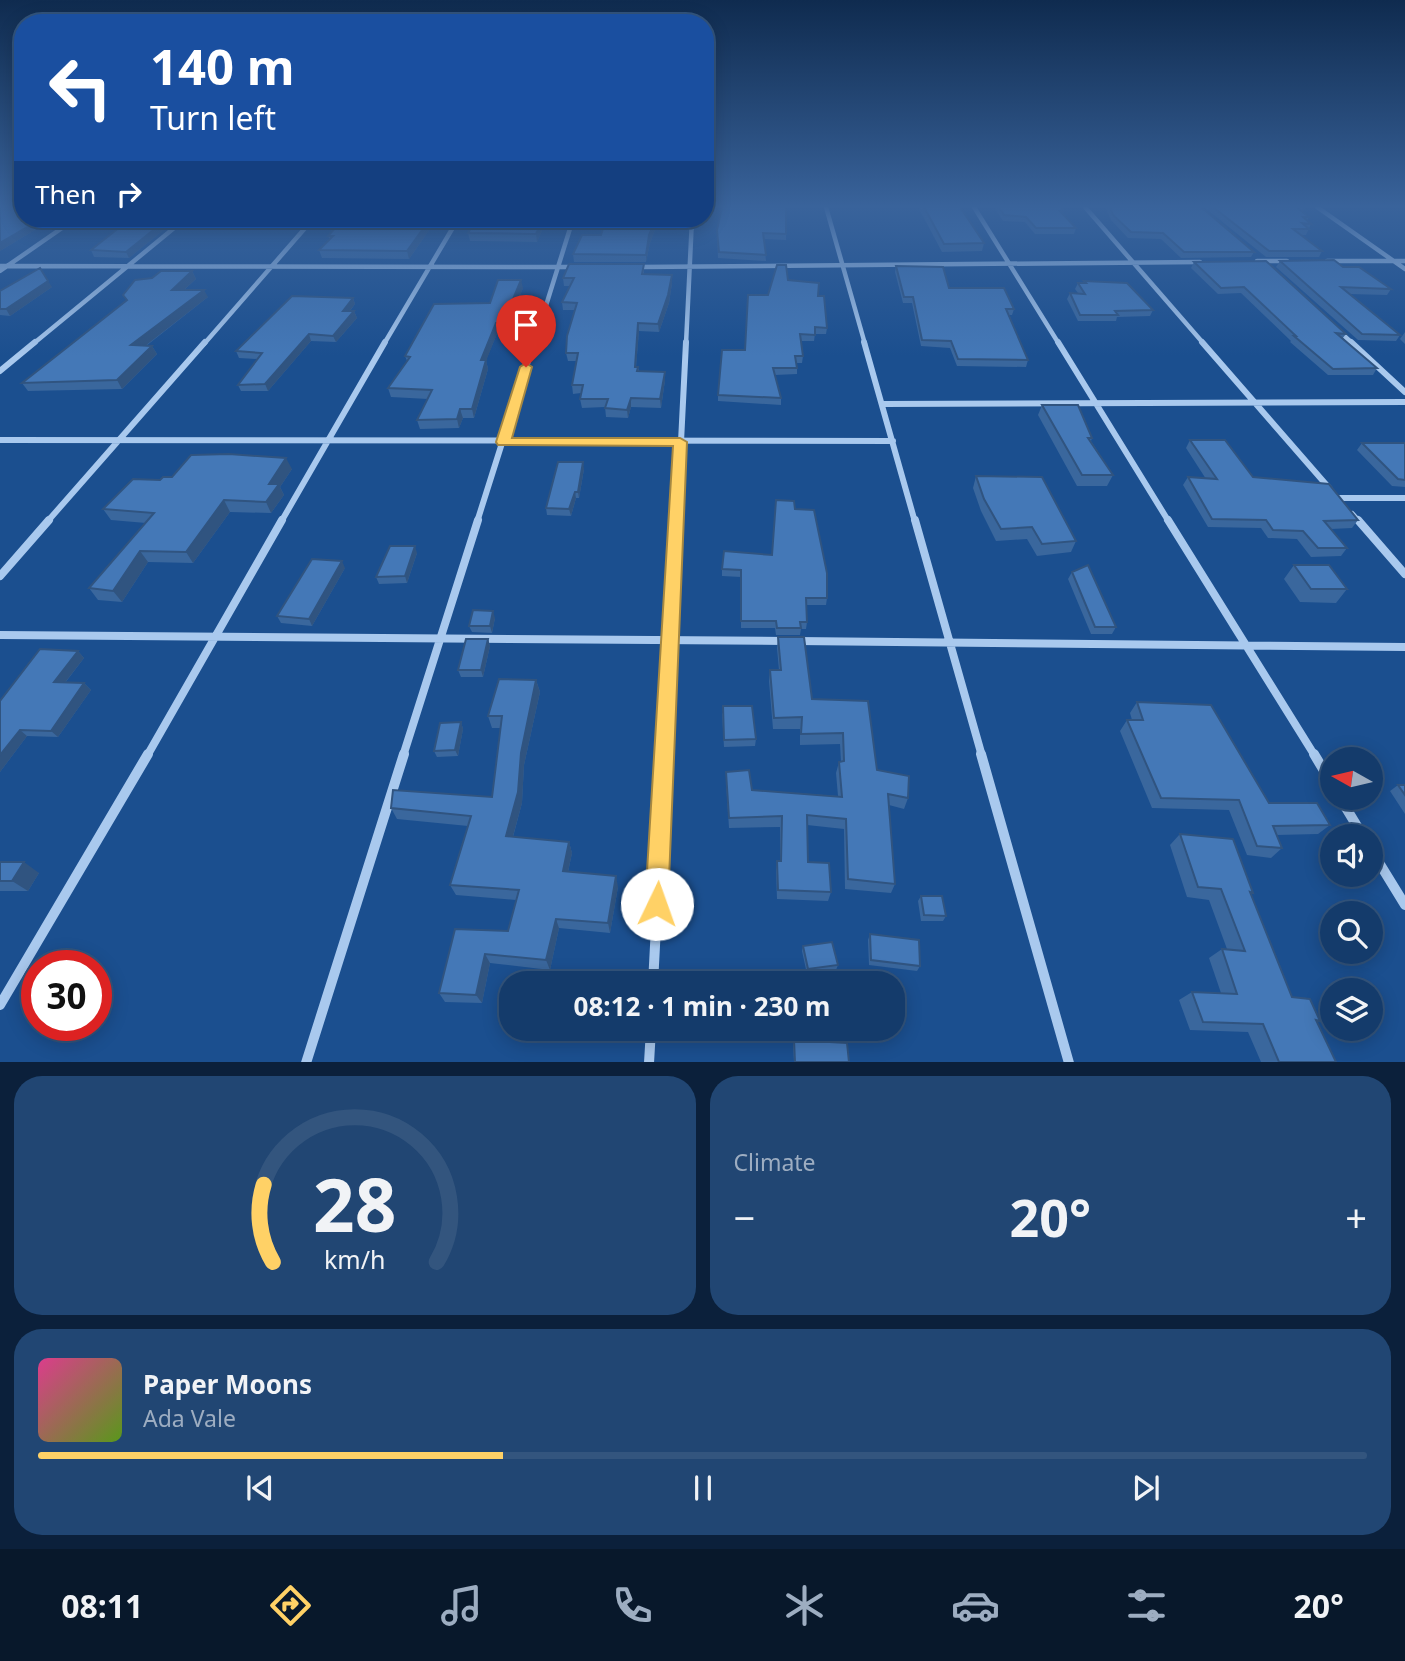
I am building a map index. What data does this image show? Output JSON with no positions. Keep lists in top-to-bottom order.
{
  "north": "left",
  "page": {
    "turn": ["140 m", "Turn left"],
    "then": "Then",
    "limit": "30",
    "trip": "08:12 · 1 min · 230 m",
    "tile": "Climate",
    "heat": ["−", "20°", "+"],
    "song": ["Paper Moons", "Ada Vale"],
    "tabs": ["08:11", "20°"],
    "gauge": ["28", "km/h"]
  }
}
